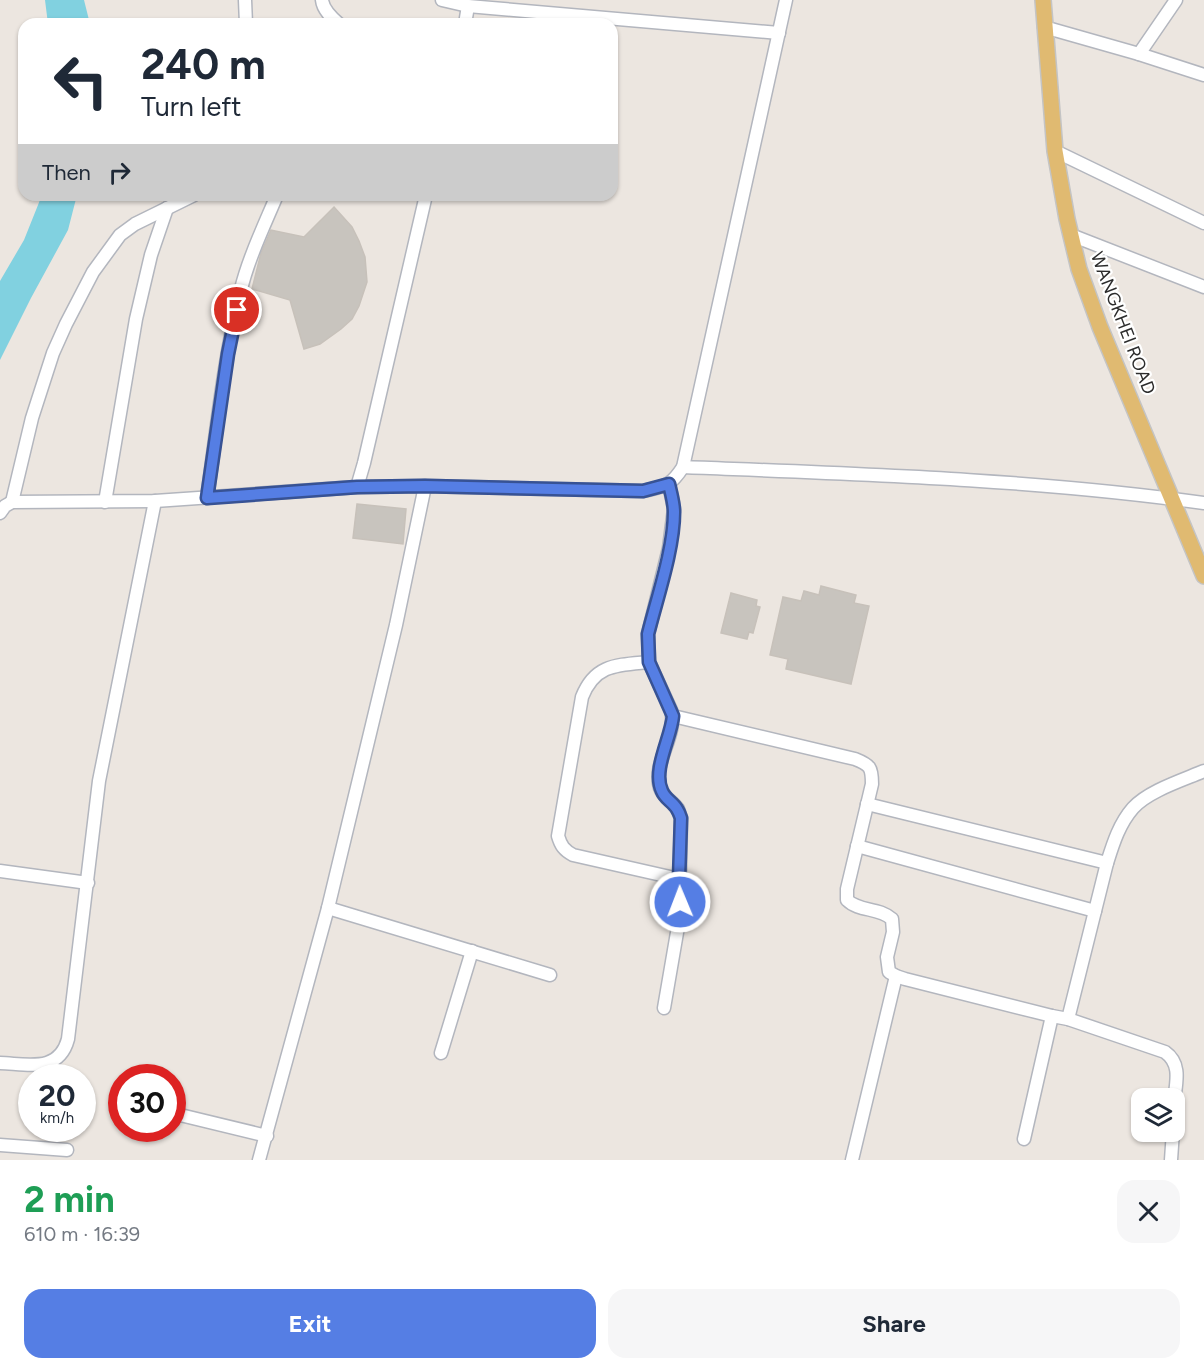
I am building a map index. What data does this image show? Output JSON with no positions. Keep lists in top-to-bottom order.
{
  "streets": {
    "main road": ["WANGKHEI ROAD"]
  },
  "page": {
    "turn": ["240 m", "Turn left"],
    "then": "Then",
    "speed": "20 km/h",
    "limit": "30",
    "heading": ["2 min", "610 m · 16:39"],
    "buttons": ["Exit", "Share"]
  }
}
